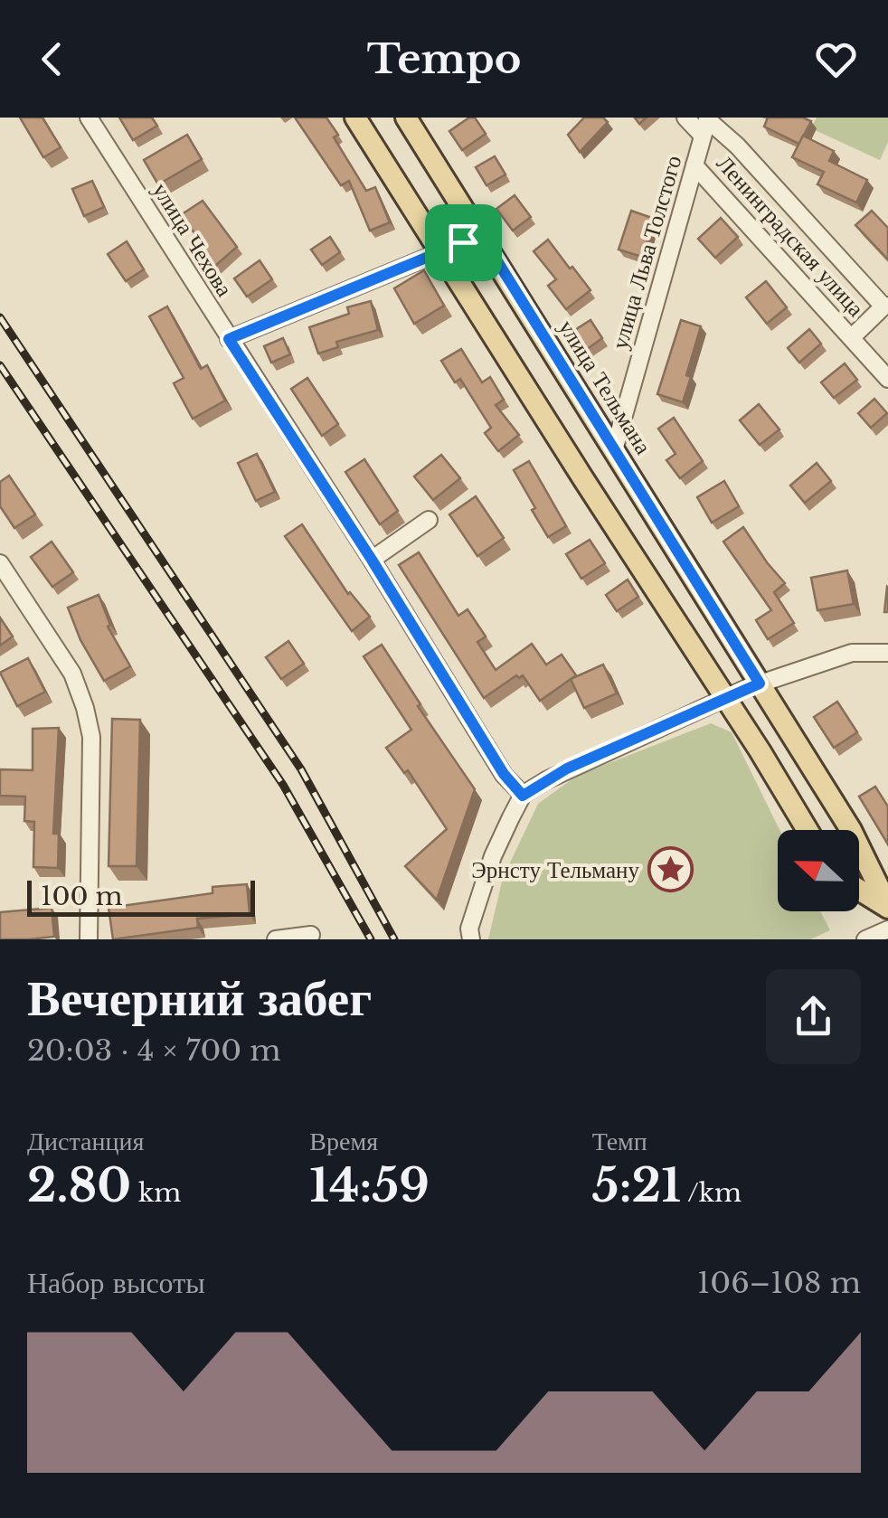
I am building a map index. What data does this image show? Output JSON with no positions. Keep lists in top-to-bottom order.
{
  "streets": {
    "main road": ["улица Тельмана"],
    "street": ["Ленинградская улица", "улица Чехова", "улица Льва Толстого"]
  },
  "crossings": [
    ["Ленинградская улица", "улица Льва Толстого"],
    ["улица Льва Толстого", "улица Тельмана"]
  ],
  "places": {
    "place": ["Эрнсту Тельману"]
  },
  "scale_bar": "100 m",
  "north": "left",
  "page": {
    "header": "Tempo",
    "scale": "100 m",
    "heading": ["Вечерний забег", "20:03 · 4 × 700 m"],
    "stats": [
      ["Дистанция", "2.80 km"],
      ["Время", "14:59"],
      ["Темп", "5:21 /km"]
    ],
    "chart": ["Набор высоты", "106–108 m"]
  }
}
